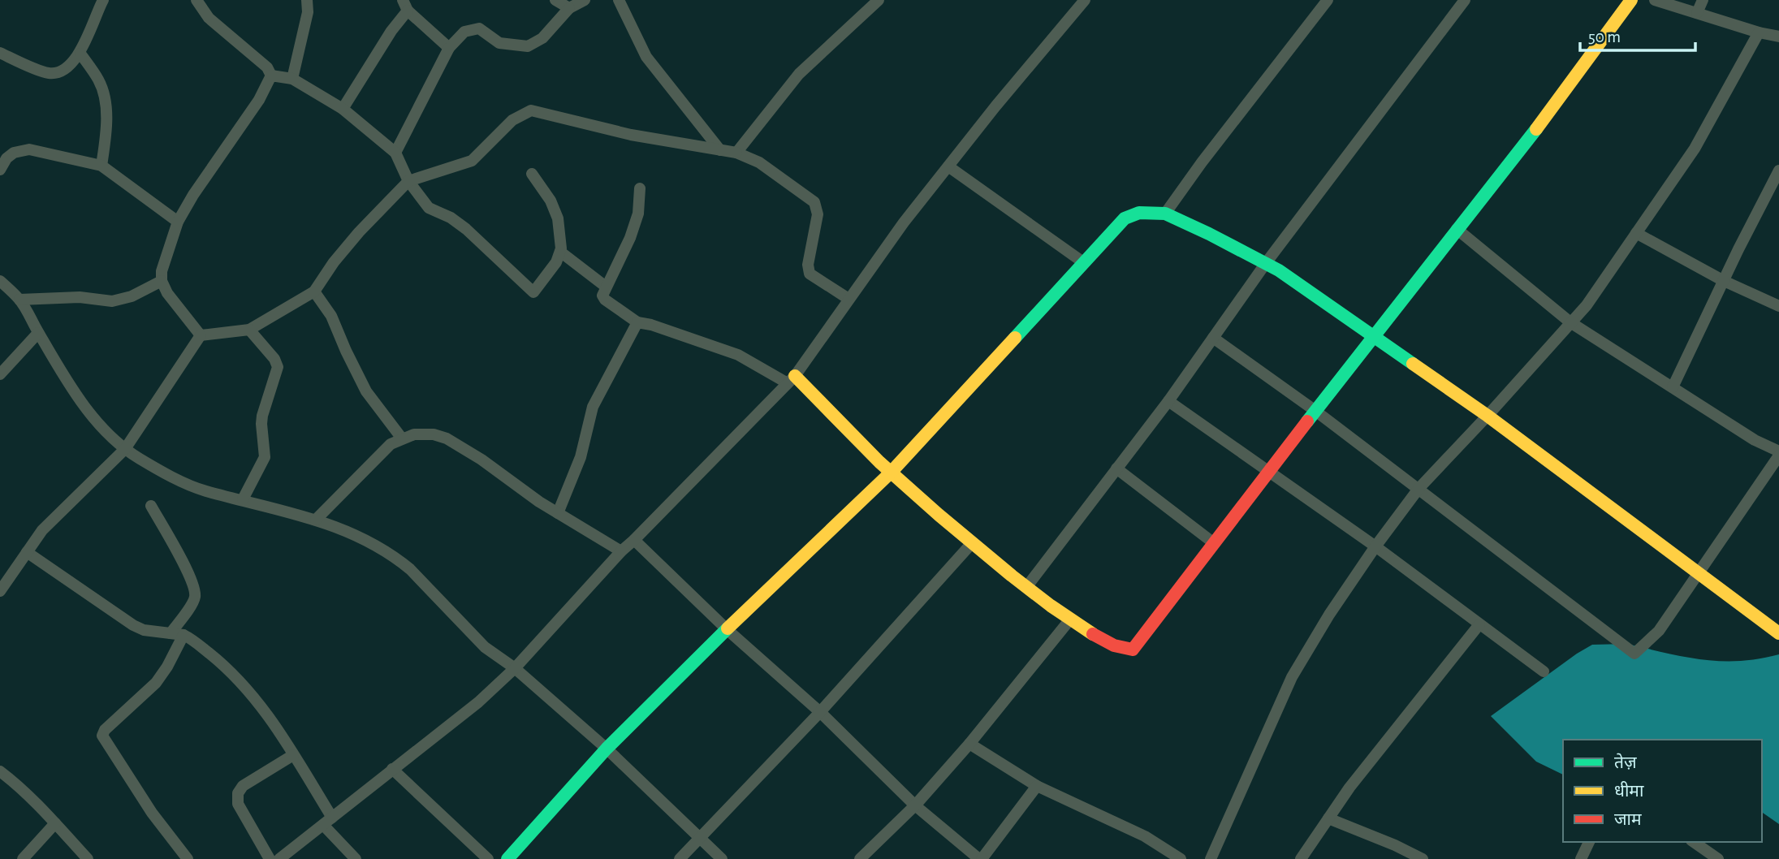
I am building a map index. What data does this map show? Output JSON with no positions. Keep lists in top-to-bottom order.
{
  "legend": ["तेज़", "धीमा", "जाम"],
  "scale_bar": "50 m"
}
